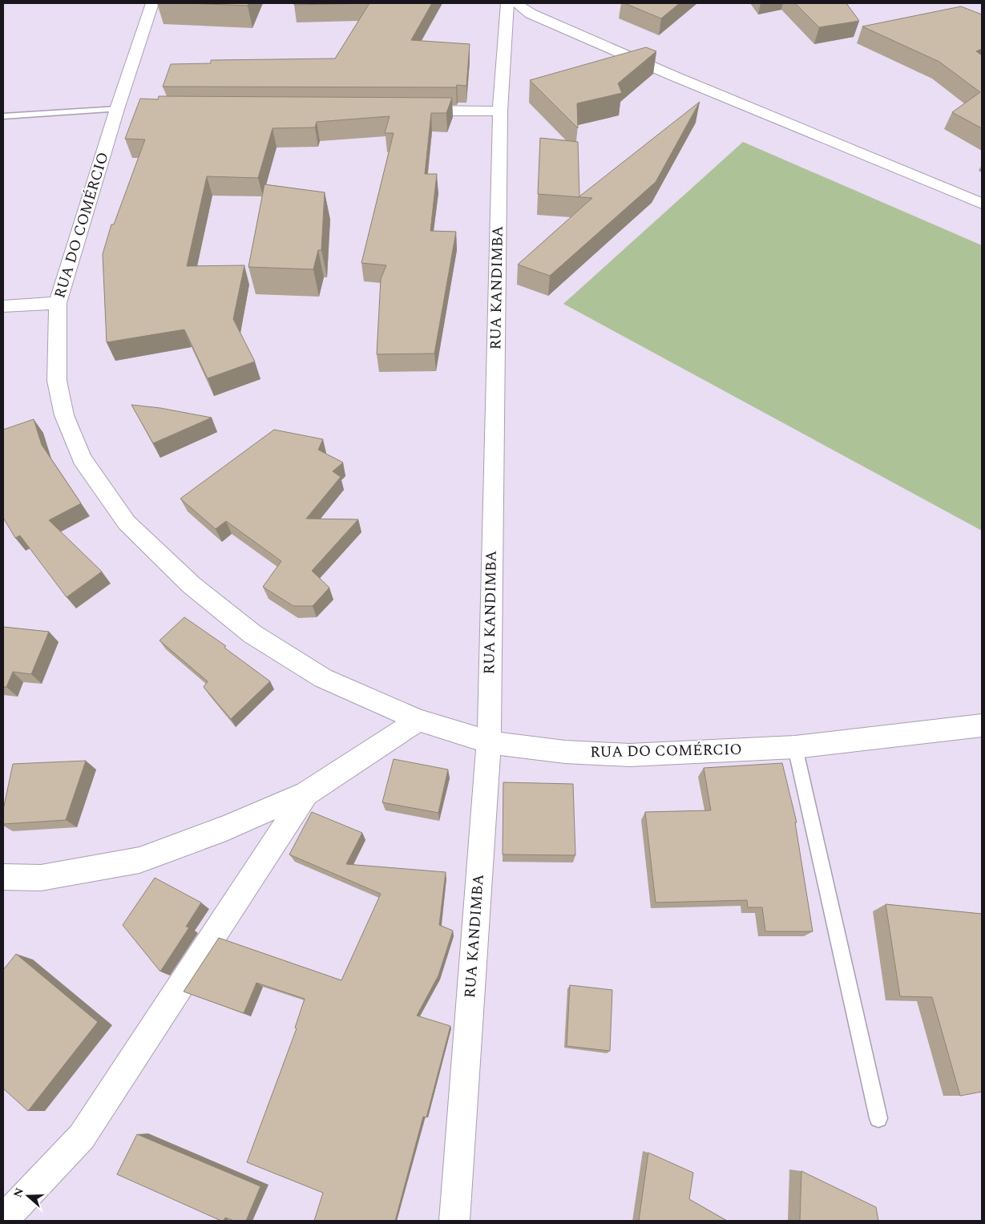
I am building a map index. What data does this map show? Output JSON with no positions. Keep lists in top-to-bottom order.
{
  "streets": {
    "street": ["RUA DO COMÉRCIO", "RUA KANDIMBA"]
  },
  "crossings": [
    ["RUA DO COMÉRCIO", "RUA KANDIMBA"]
  ],
  "north": "left"
}
